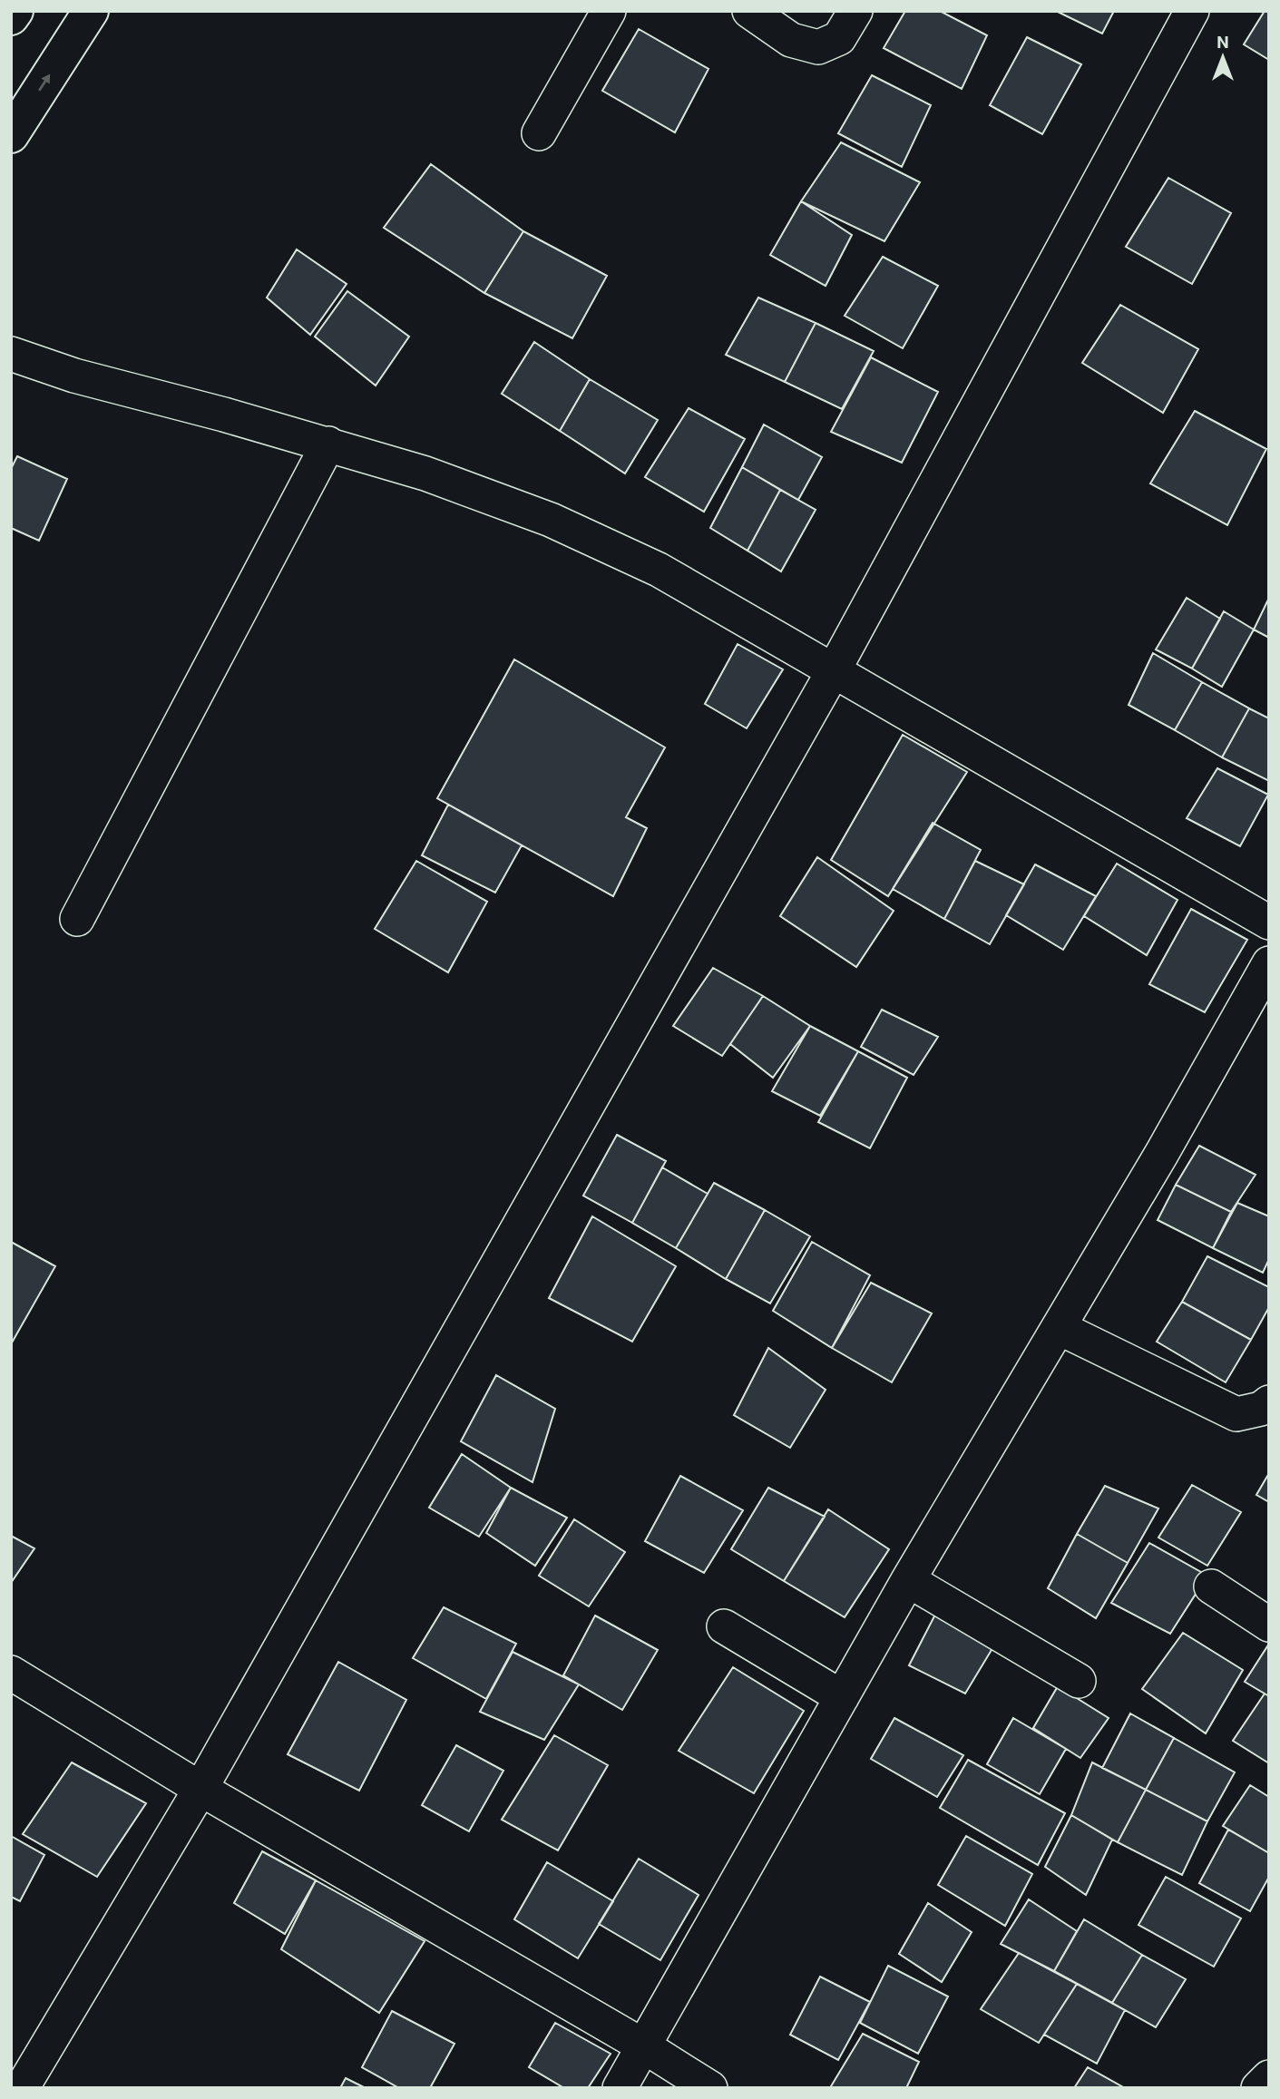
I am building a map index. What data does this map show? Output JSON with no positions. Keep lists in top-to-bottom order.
{
  "north": "top"
}
